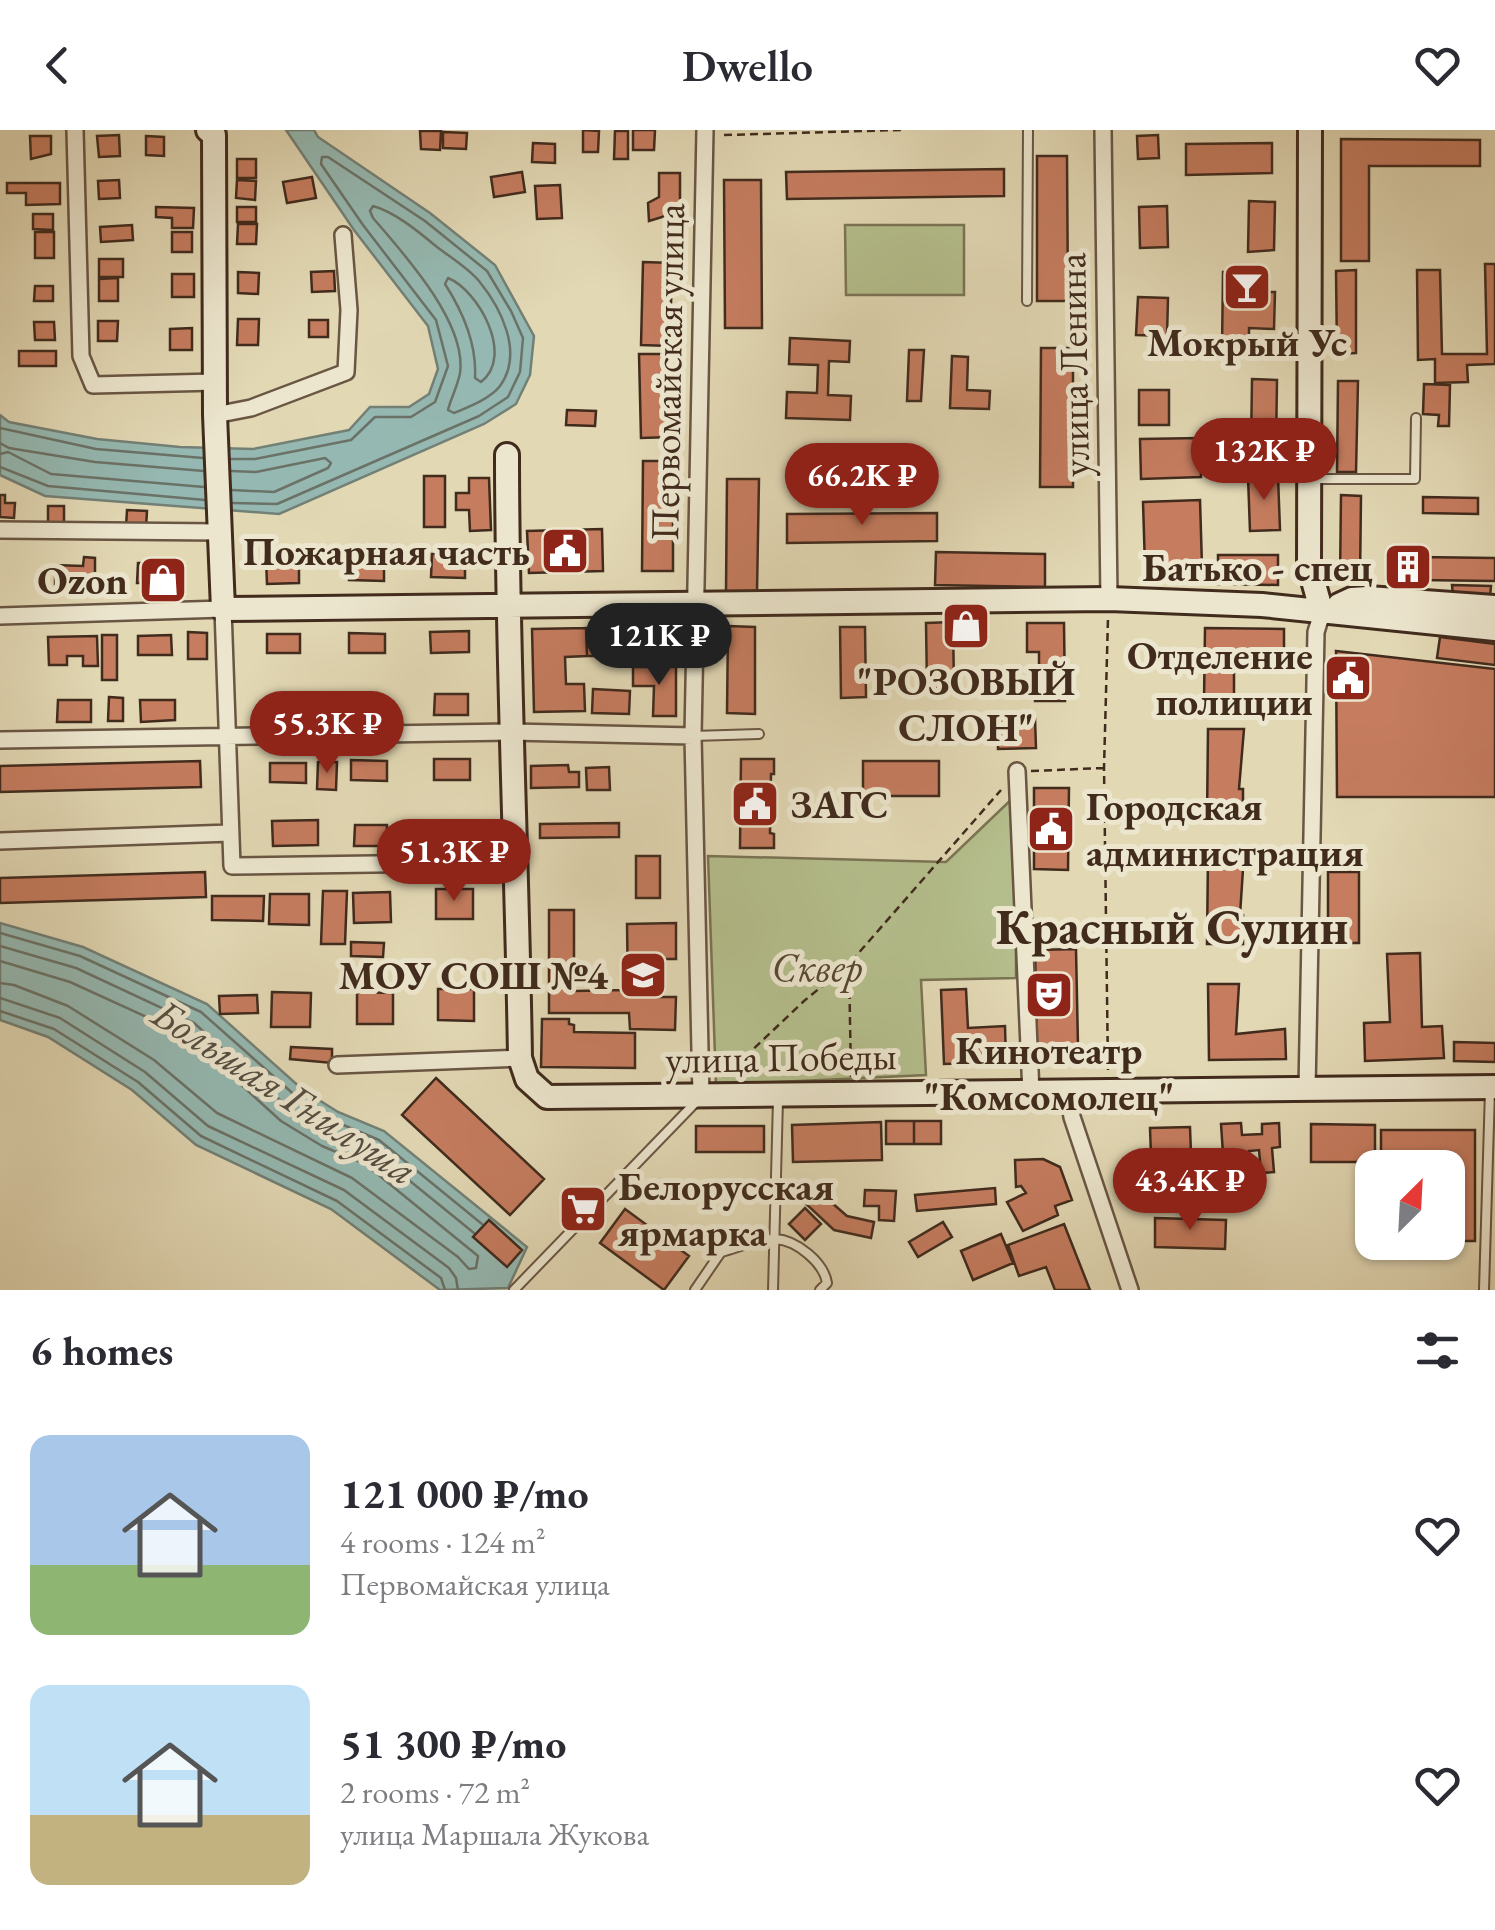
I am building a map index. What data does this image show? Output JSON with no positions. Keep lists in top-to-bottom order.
{
  "streets": {
    "main road": ["улица Победы"],
    "street": ["улица Ленина", "Первомайская улица"]
  },
  "crossings": [
    ["Первомайская улица", "улица Победы"]
  ],
  "districts": ["Красный Сулин"],
  "water": ["Большая Гнилуша"],
  "parks": ["Сквер"],
  "places": {
    "bar": ["Мокрый Ус"],
    "public building": [
      "Пожарная часть",
      "Отделение полиции",
      "ЗАГС",
      "Городская администрация"
    ],
    "building": ["Батько - спец"],
    "shop": ["Ozon", "\"РОЗОВЫЙ СЛОН\""],
    "school or university": ["МОУ СОШ №4"],
    "theatre": ["Кинотеатр \"Комсомолец\""],
    "supermarket": ["Белорусская ярмарка"]
  },
  "north": "top right",
  "page": {
    "header": "Dwello",
    "price": [
      "132K ₽",
      "66.2K ₽",
      "121K ₽",
      "55.3K ₽",
      "51.3K ₽",
      "43.4K ₽"
    ],
    "heading": "6 homes",
    "list": [
      {
        "name": "121 000 ₽/mo",
        "note": "4 rooms · 124 m² · Первомайская улица"
      },
      {
        "name": "51 300 ₽/mo",
        "note": "2 rooms · 72 m² · улица Маршала Жукова"
      }
    ]
  }
}
